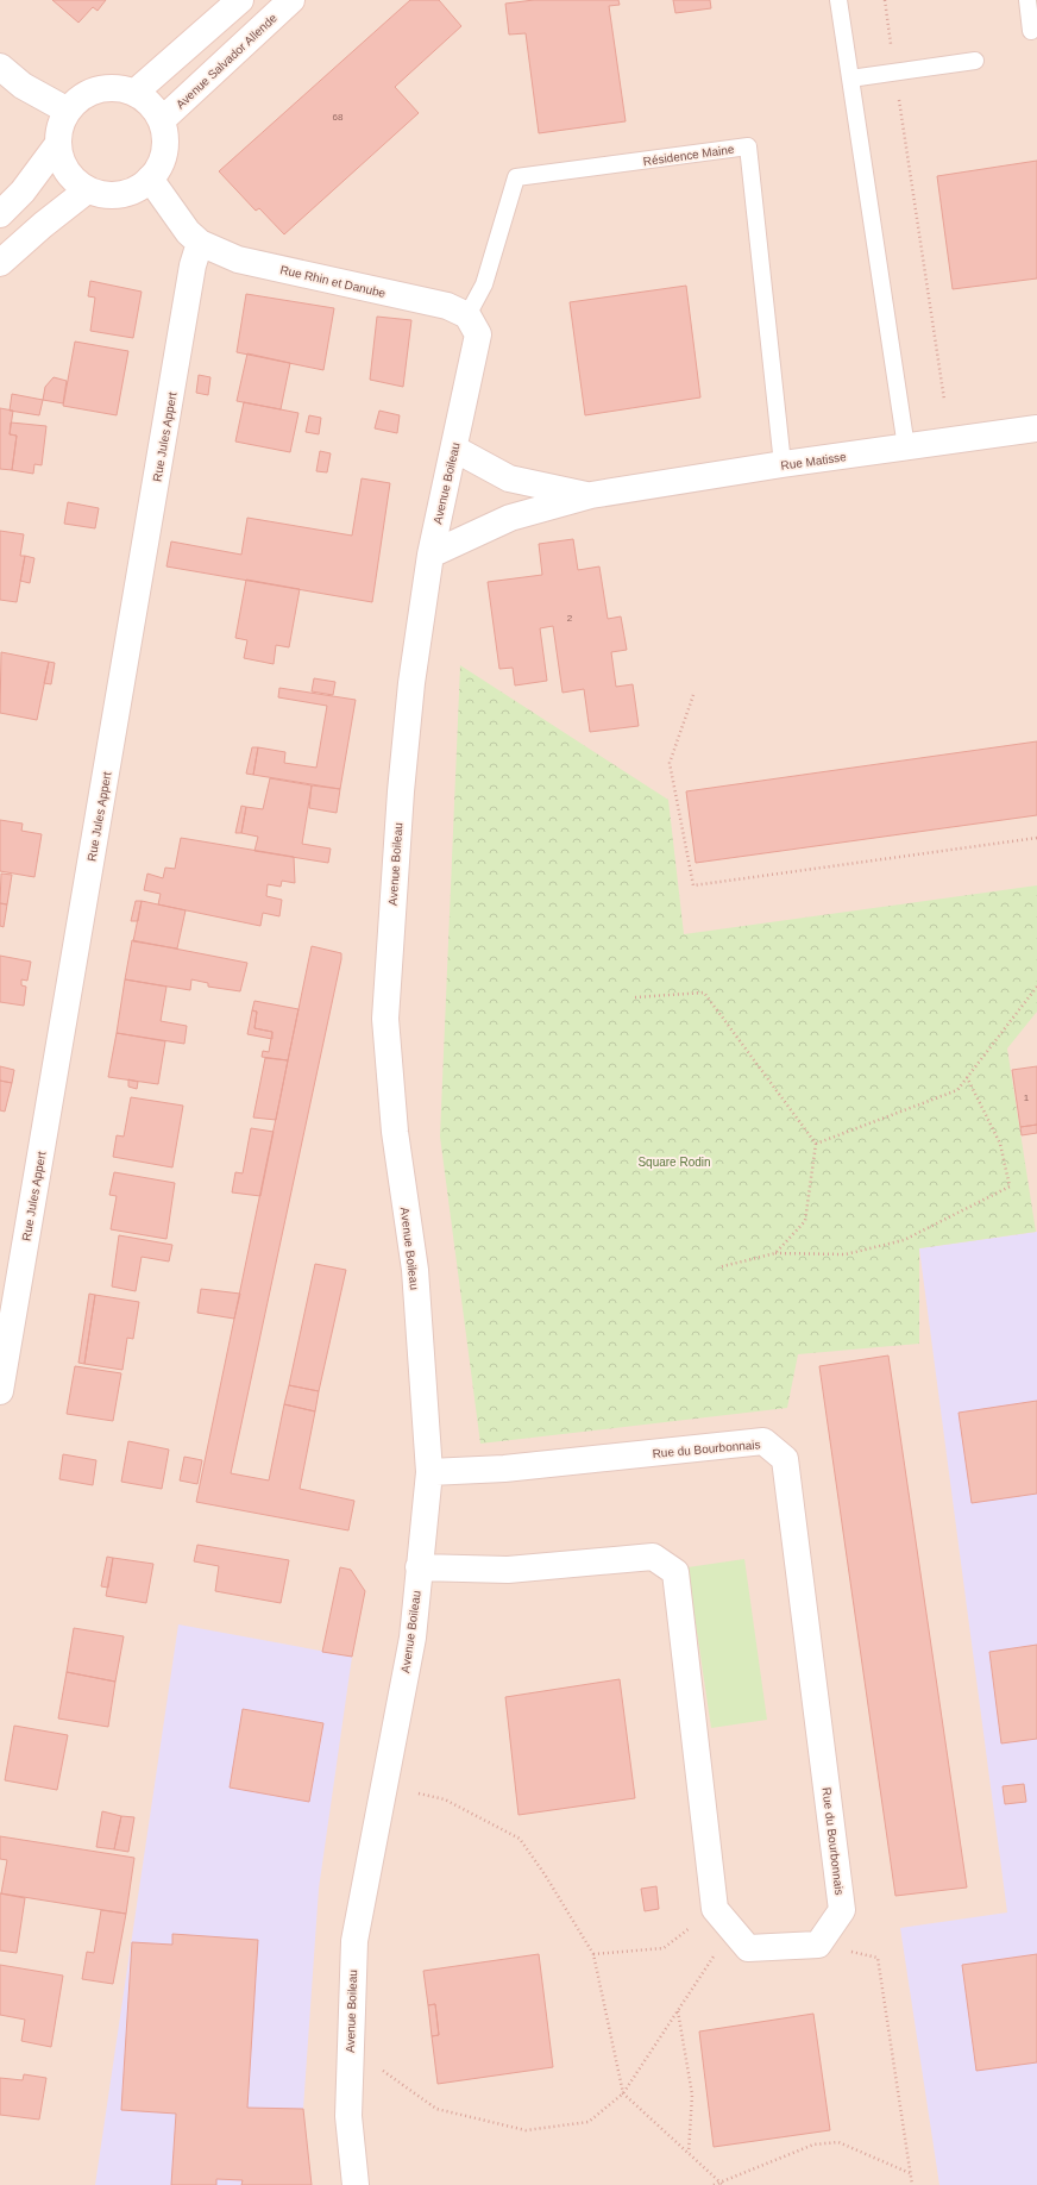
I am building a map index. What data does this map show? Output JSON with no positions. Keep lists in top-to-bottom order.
{
  "streets": {
    "street": [
      "Avenue Salvador Allende",
      "Rue Rhin et Danube",
      "Rue Jules Appert",
      "Rue Matisse",
      "Avenue Boileau",
      "Rue du Bourbonnais"
    ],
    "lane": ["Résidence Maine"]
  },
  "crossings": [
    ["Résidence Maine", "Rue Rhin et Danube"],
    ["Résidence Maine", "Rue Matisse"],
    ["Résidence Maine", "Avenue Boileau"],
    ["Rue Rhin et Danube", "Rue Jules Appert"],
    ["Rue Rhin et Danube", "Avenue Boileau"],
    ["Avenue Boileau", "Rue du Bourbonnais"]
  ],
  "parks": ["Square Rodin"],
  "house_numbers": ["68", "2", "1"]
}
